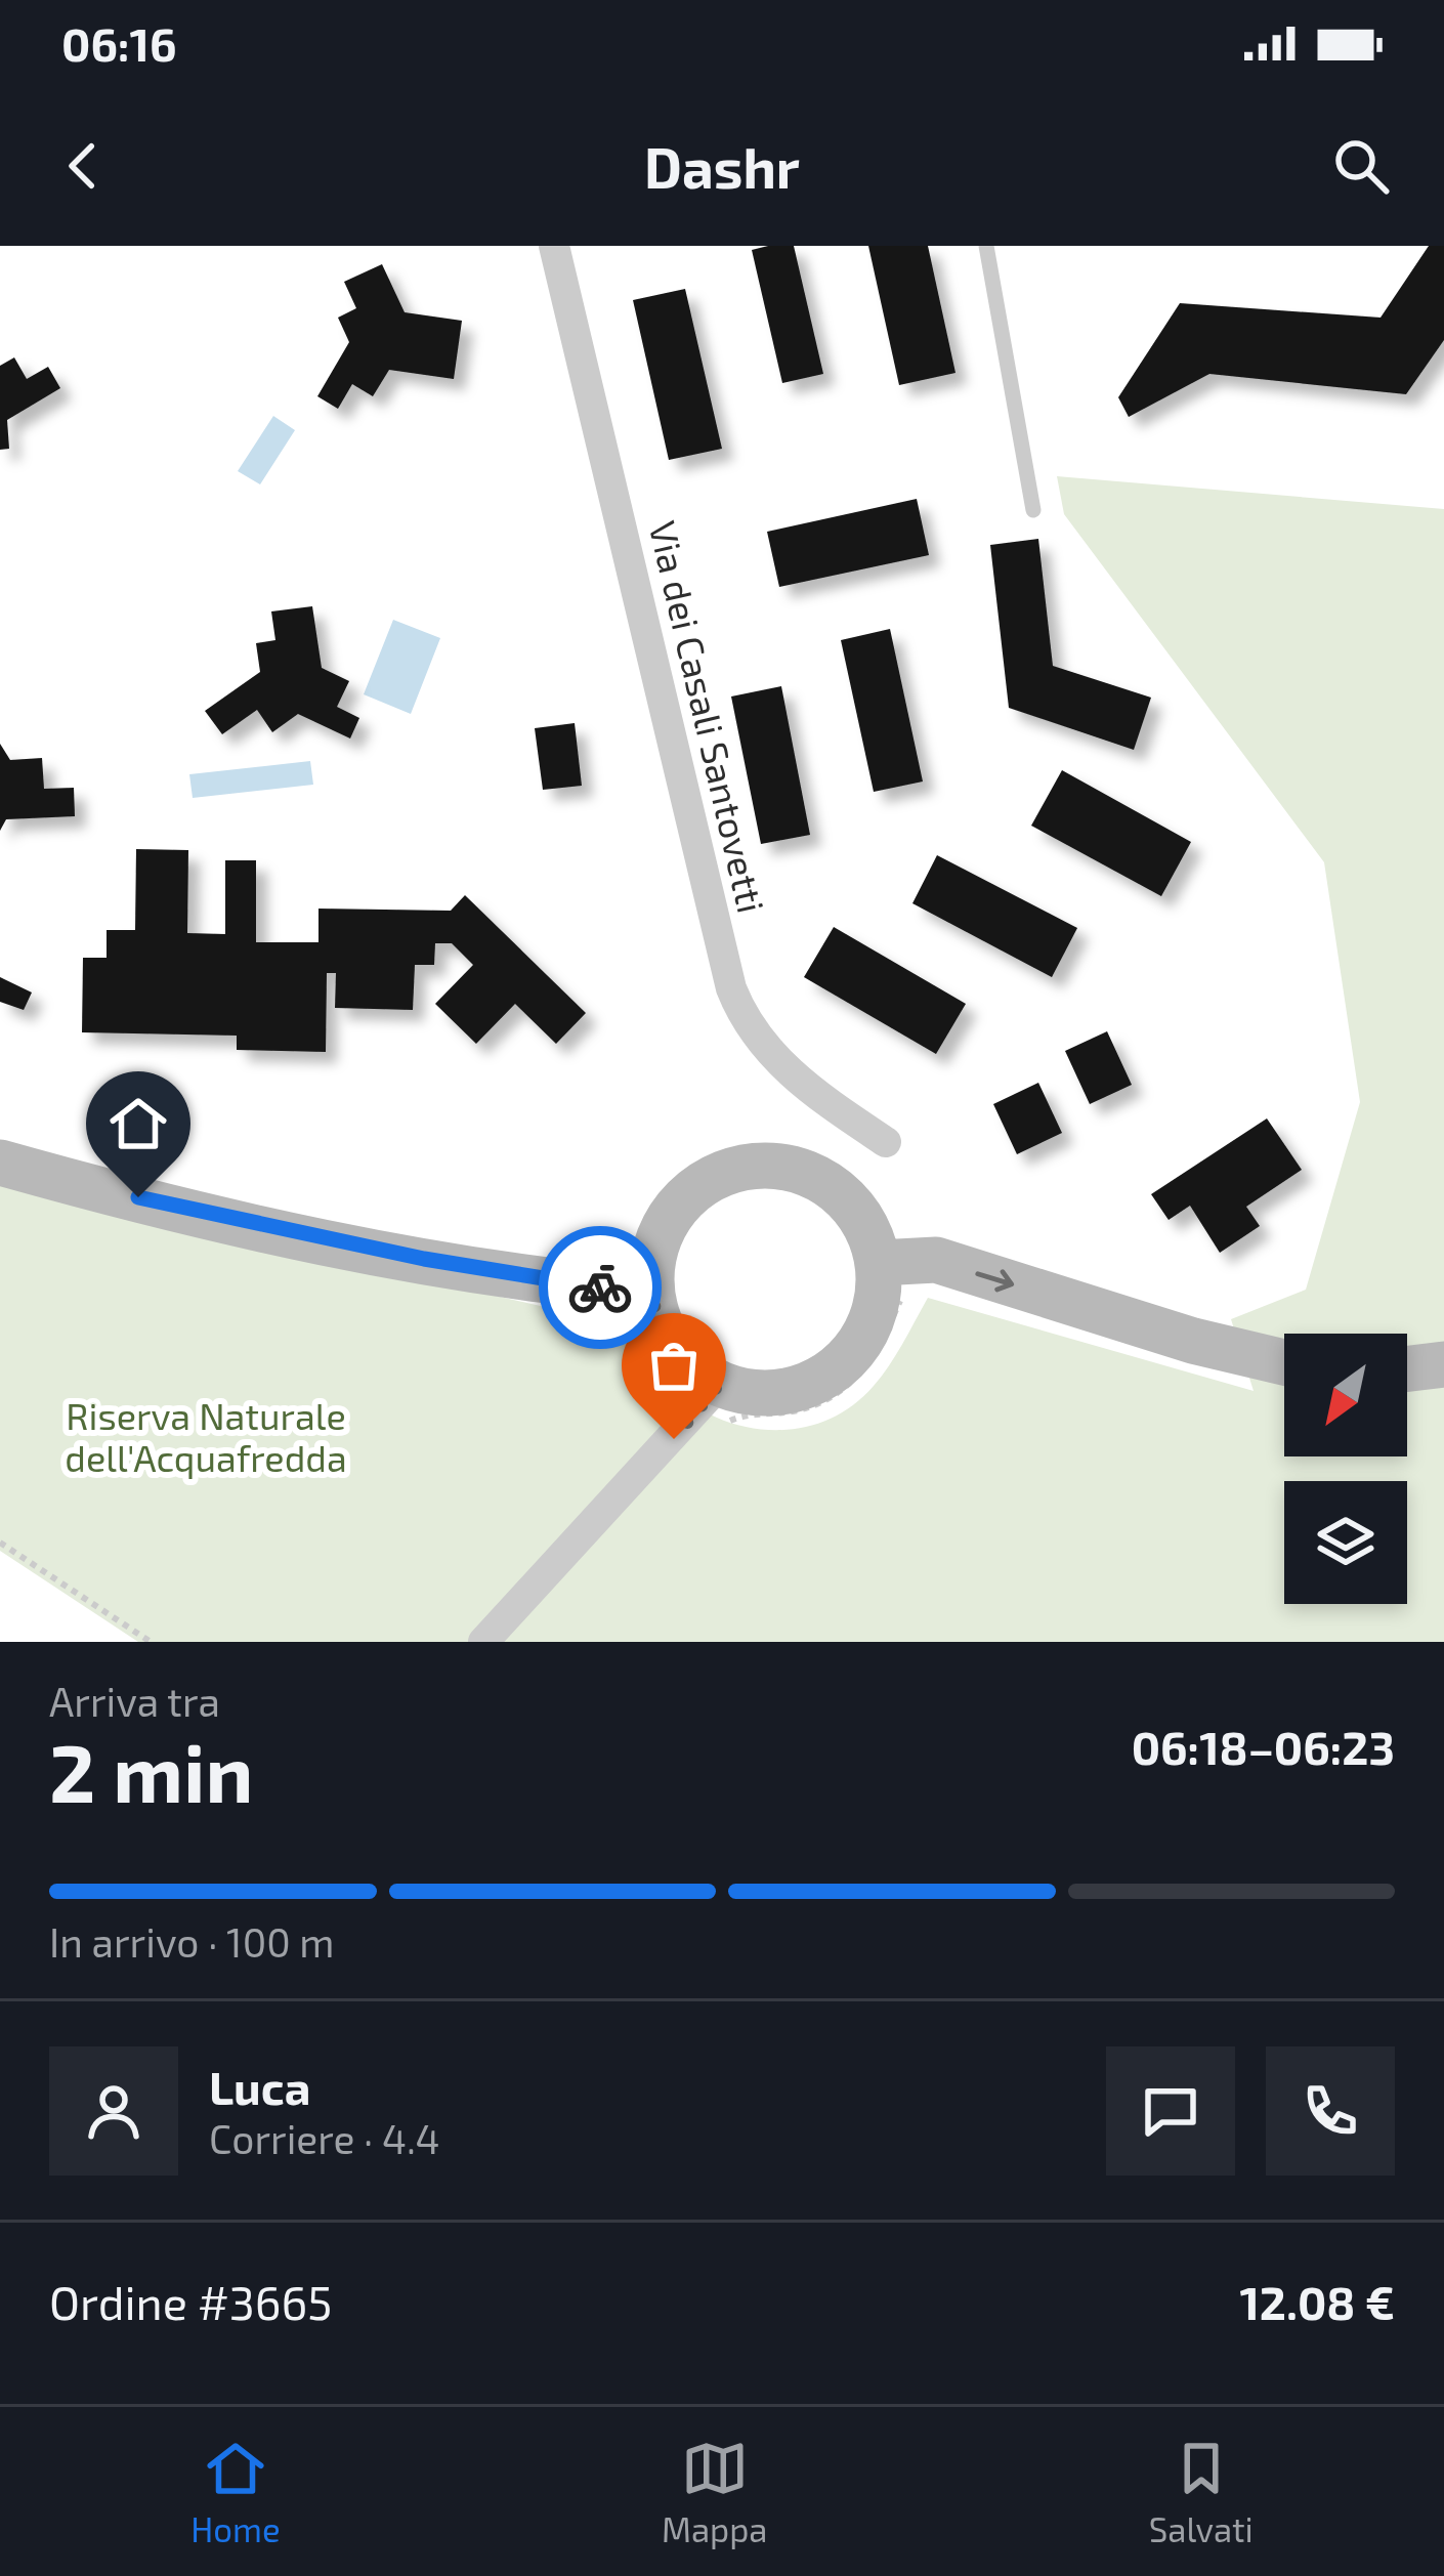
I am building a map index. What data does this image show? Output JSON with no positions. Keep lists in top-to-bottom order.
{
  "streets": {
    "street": ["Via dei Casali Santovetti"]
  },
  "parks": ["Riserva Naturale dell'Acquafredda"],
  "north": "bottom left",
  "page": {
    "status": "06:16",
    "header": "Dashr",
    "heading": ["2 min", "Arriva tra", "06:18–06:23"],
    "panel": [
      "Luca",
      "Corriere · 4.4",
      "Ordine #3665",
      "12.08 €"
    ],
    "bar": "In arrivo · 100 m",
    "tabs": ["Home", "Mappa", "Salvati"]
  }
}
